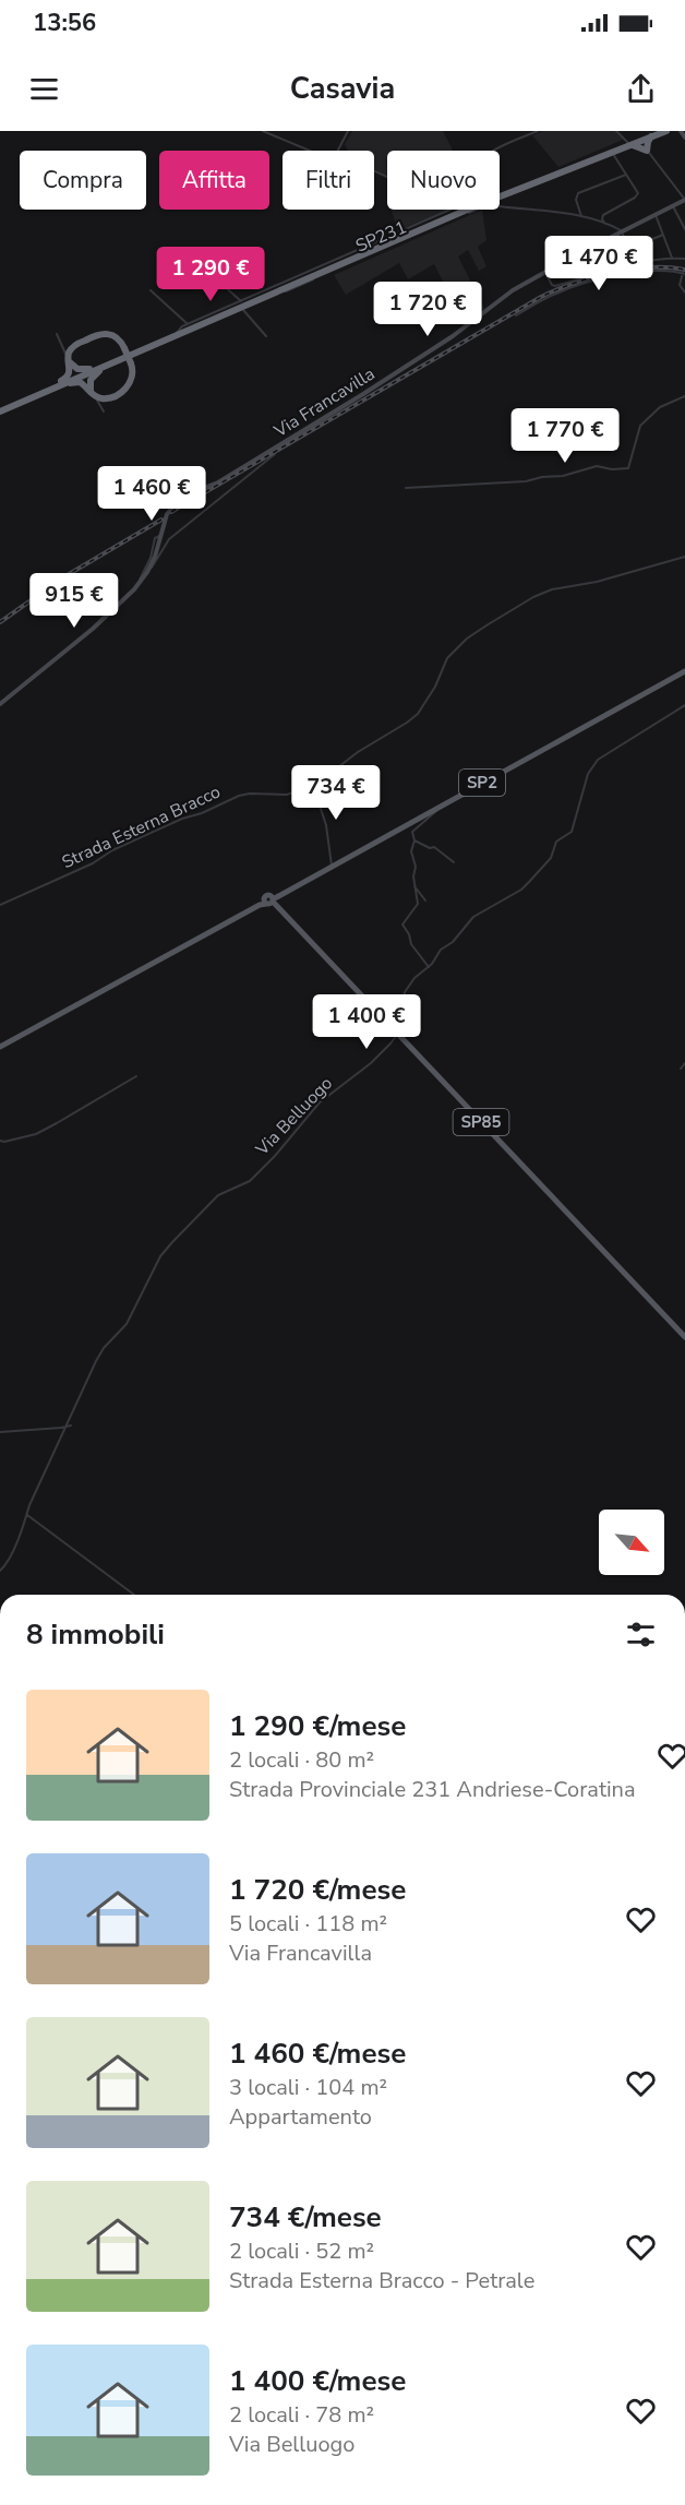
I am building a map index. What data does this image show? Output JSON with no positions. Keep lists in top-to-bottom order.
{
  "streets": {
    "highway": ["SP231"],
    "main road": ["SP2", "SP85"],
    "street": ["Via Francavilla", "Strada Esterna Bracco", "Via Belluogo"]
  },
  "crossings": [
    ["SP2", "SP85"],
    ["Via Belluogo", "SP85"]
  ],
  "north": "bottom right",
  "page": {
    "status": "13:56",
    "header": "Casavia",
    "chip": [
      "Compra",
      "Affitta",
      "Filtri",
      "Nuovo"
    ],
    "price": [
      "1 470 €",
      "1 290 €",
      "1 720 €",
      "1 770 €",
      "1 460 €",
      "915 €",
      "734 €",
      "1 400 €"
    ],
    "heading": "8 immobili",
    "list": [
      {
        "name": "1 290 €/mese",
        "note": "2 locali · 80 m² · Strada Provinciale 231 Andriese-Coratina"
      },
      {
        "name": "1 720 €/mese",
        "note": "5 locali · 118 m² · Via Francavilla"
      },
      {
        "name": "1 460 €/mese",
        "note": "3 locali · 104 m² · Appartamento"
      },
      {
        "name": "734 €/mese",
        "note": "2 locali · 52 m² · Strada Esterna Bracco - Petrale"
      },
      {
        "name": "1 400 €/mese",
        "note": "2 locali · 78 m² · Via Belluogo"
      }
    ]
  }
}
